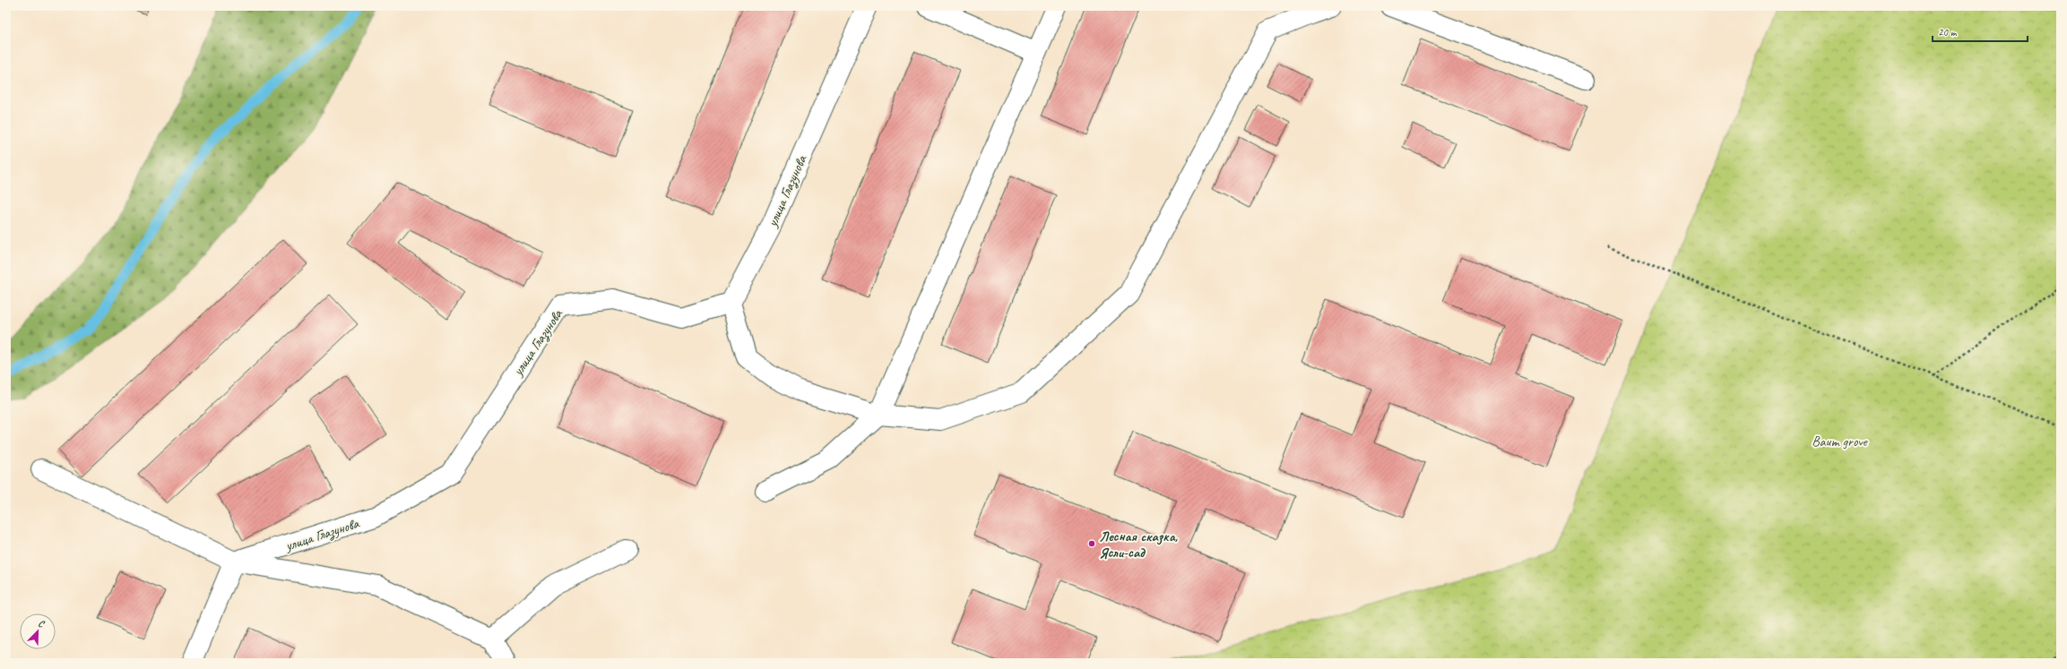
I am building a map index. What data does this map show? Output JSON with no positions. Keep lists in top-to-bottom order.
{
  "streets": {
    "street": ["улица Глазунова"]
  },
  "parks": ["Baum grove"],
  "places": ["Лесная сказка, Ясли-сад"],
  "scale_bar": "20 m",
  "north": "top right"
}
